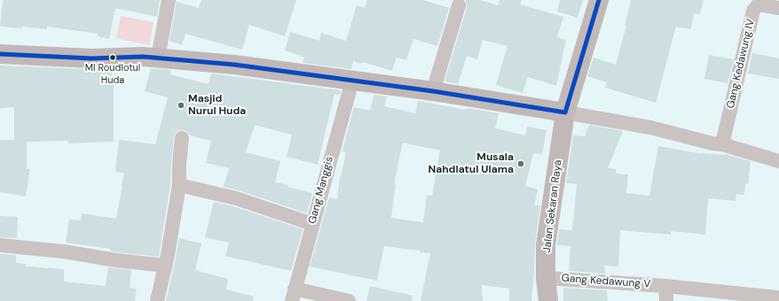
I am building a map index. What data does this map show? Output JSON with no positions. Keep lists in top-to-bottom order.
{
  "streets": {
    "main road": ["Jalan Sekaran Raya"],
    "street": ["Gang Kedawung IV", "Gang Manggis", "Gang Kedawung V"]
  },
  "crossings": [
    ["Jalan Sekaran Raya", "Gang Kedawung V"]
  ],
  "places": ["MI Roudlotul Huda", "Masjid Nurul Huda", "Musala Nahdlatul Ulama"]
}
